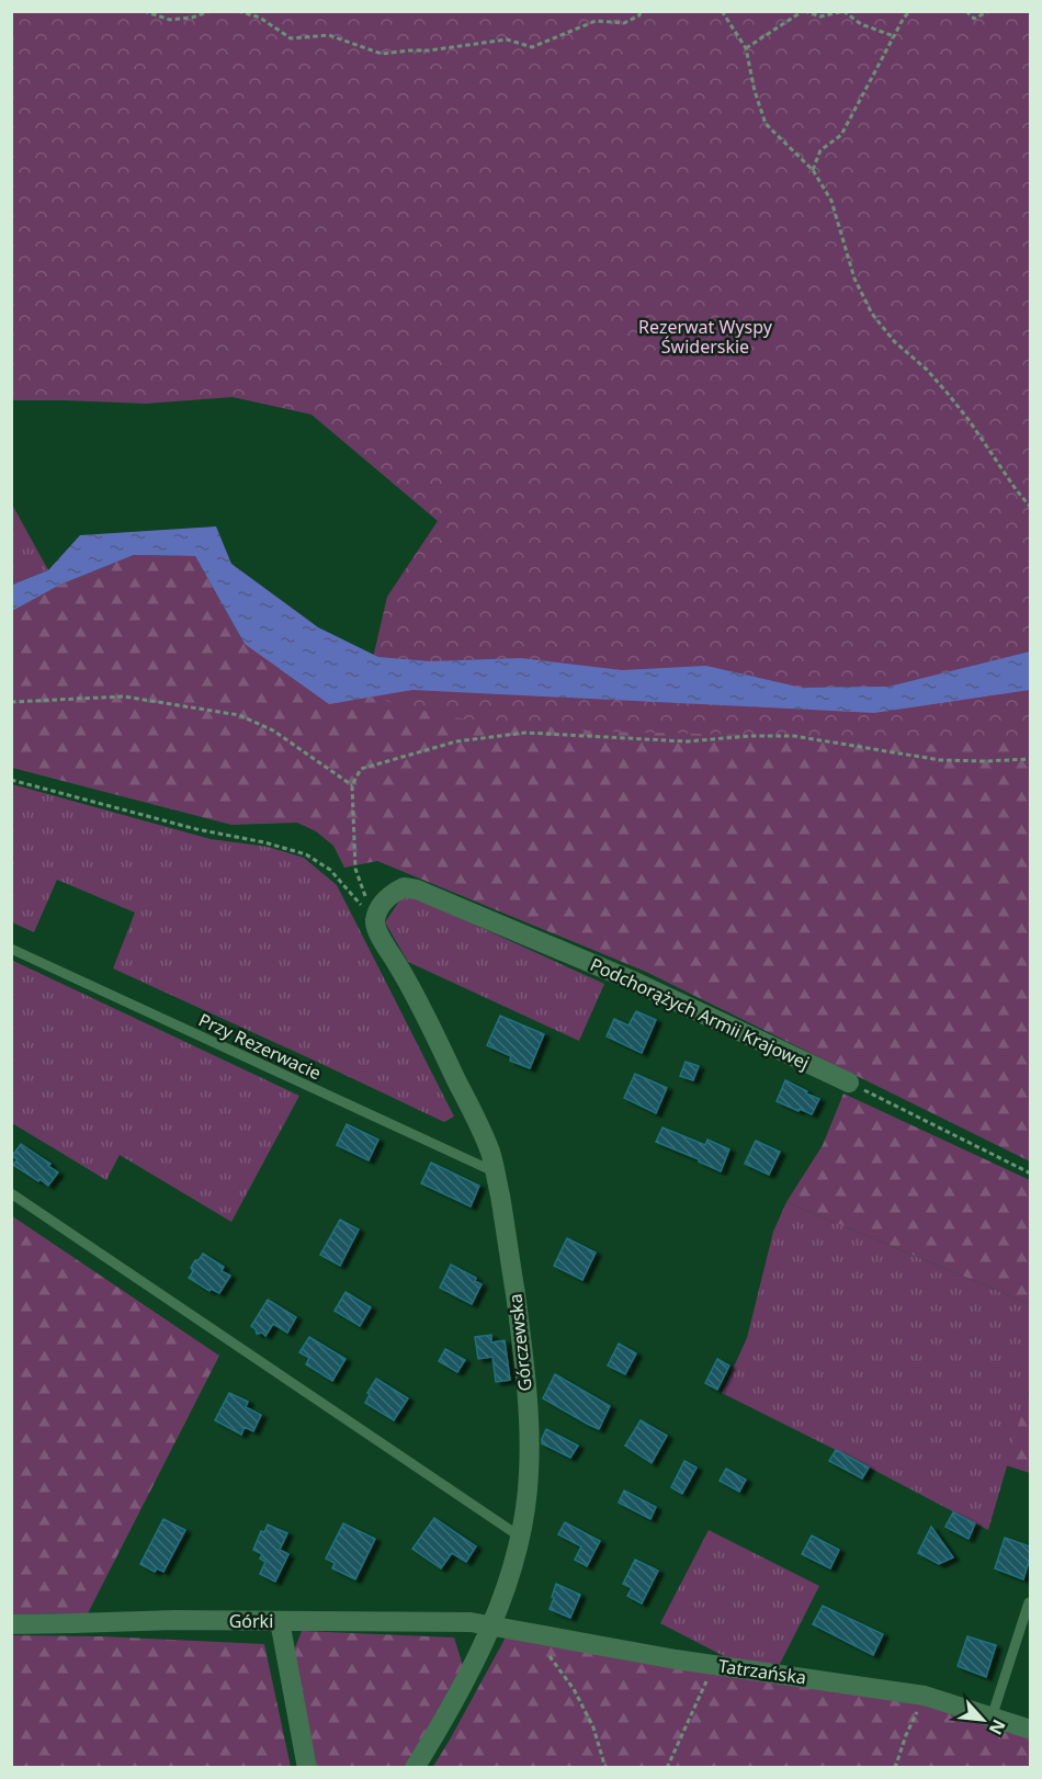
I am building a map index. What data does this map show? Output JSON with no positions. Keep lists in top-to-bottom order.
{
  "streets": {
    "street": [
      "Podchorążych Armii Krajowej",
      "Górczewska",
      "Górki",
      "Tatrzańska"
    ],
    "lane": ["Przy Rezerwacie"]
  },
  "crossings": [
    ["Podchorążych Armii Krajowej", "Górczewska"],
    ["Przy Rezerwacie", "Górczewska"],
    ["Górczewska", "Górki"],
    ["Górczewska", "Tatrzańska"],
    ["Górki", "Tatrzańska"]
  ],
  "parks": ["Rezerwat Wyspy Świderskie"],
  "north": "bottom right"
}
